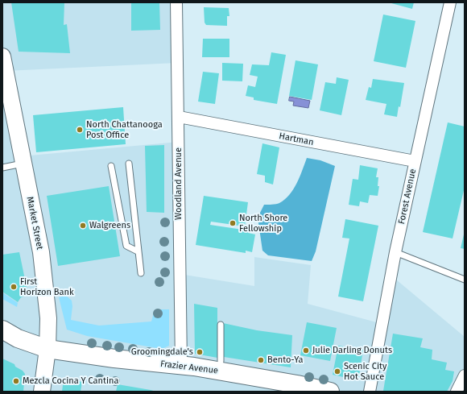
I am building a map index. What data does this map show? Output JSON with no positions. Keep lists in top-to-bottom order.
{
  "streets": {
    "main road": ["Frazier Avenue"],
    "street": [
      "Hartman",
      "Woodland Avenue",
      "Forest Avenue",
      "Market Street"
    ]
  },
  "crossings": [
    ["Hartman", "Woodland Avenue"],
    ["Hartman", "Forest Avenue"],
    ["Woodland Avenue", "Frazier Avenue"],
    ["Market Street", "Frazier Avenue"]
  ],
  "places": [
    "North Chattanooga Post Office",
    "North Shore Fellowship",
    "Walgreens",
    "First Horizon Bank",
    "Julie Darling Donuts",
    "Groomingdale's",
    "Bento-Ya",
    "Scenic City Hot Sauce",
    "Mezcla Cocina Y Cantina"
  ]
}
